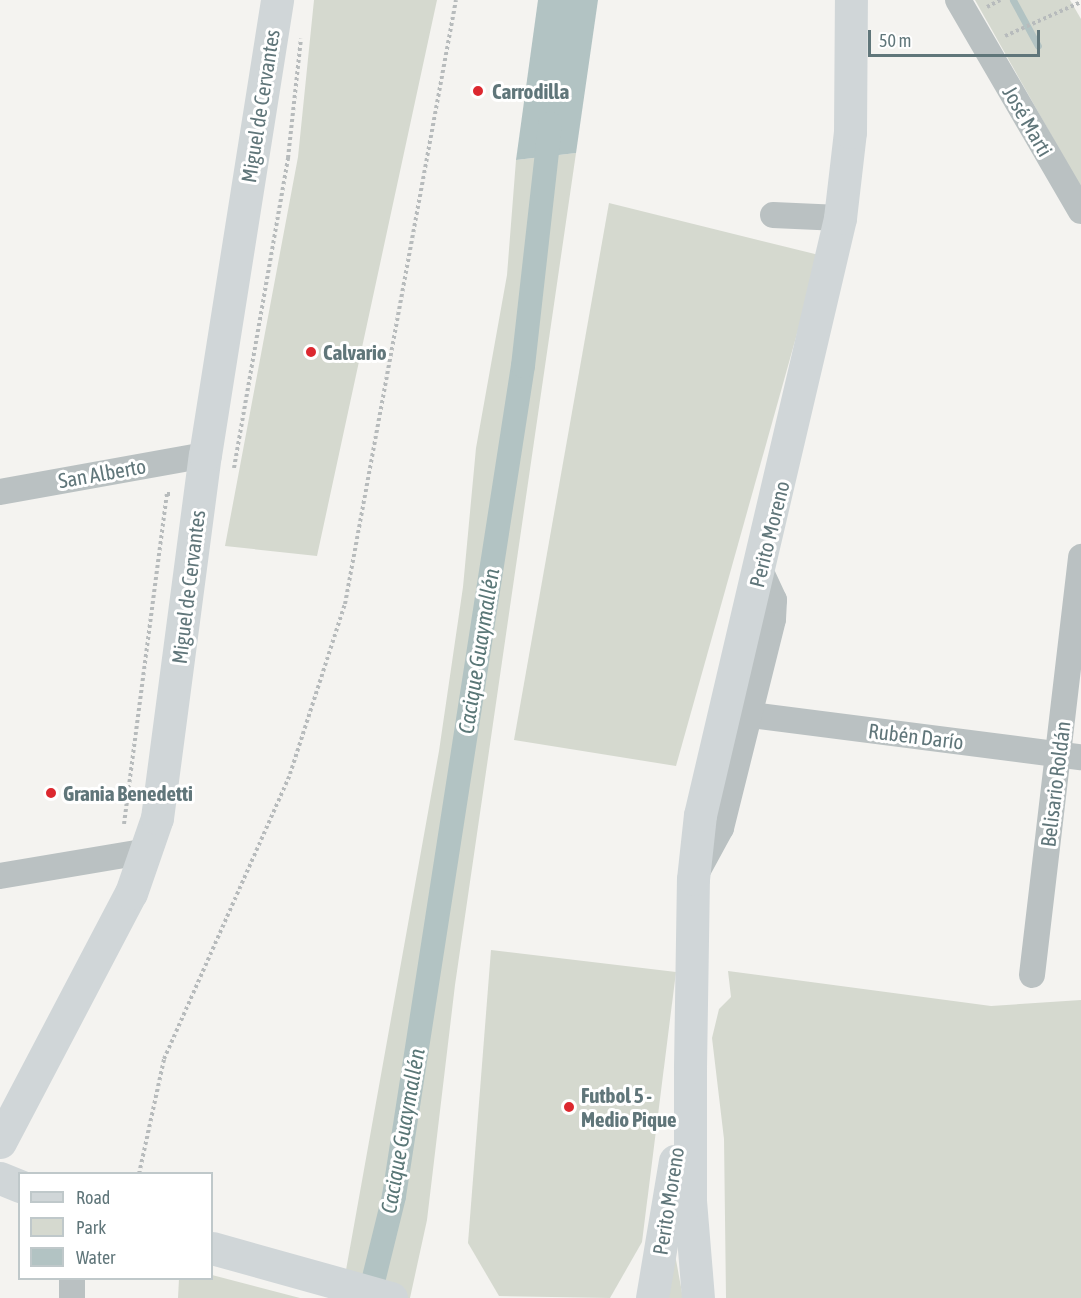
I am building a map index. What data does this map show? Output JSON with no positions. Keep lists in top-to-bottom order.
{
  "streets": {
    "main road": ["Miguel de Cervantes", "Perito Moreno"],
    "street": [
      "José Marti",
      "San Alberto",
      "Rubén Darío",
      "Belisario Roldán"
    ]
  },
  "crossings": [
    ["Miguel de Cervantes", "San Alberto"],
    ["Rubén Darío", "Belisario Roldán"]
  ],
  "water": ["Cacique Guaymallén"],
  "places": [
    "Carrodilla",
    "Calvario",
    "Grania Benedetti",
    "Futbol 5 - Medio Pique"
  ],
  "legend": ["Road", "Park", "Water"],
  "scale_bar": "50 m"
}
